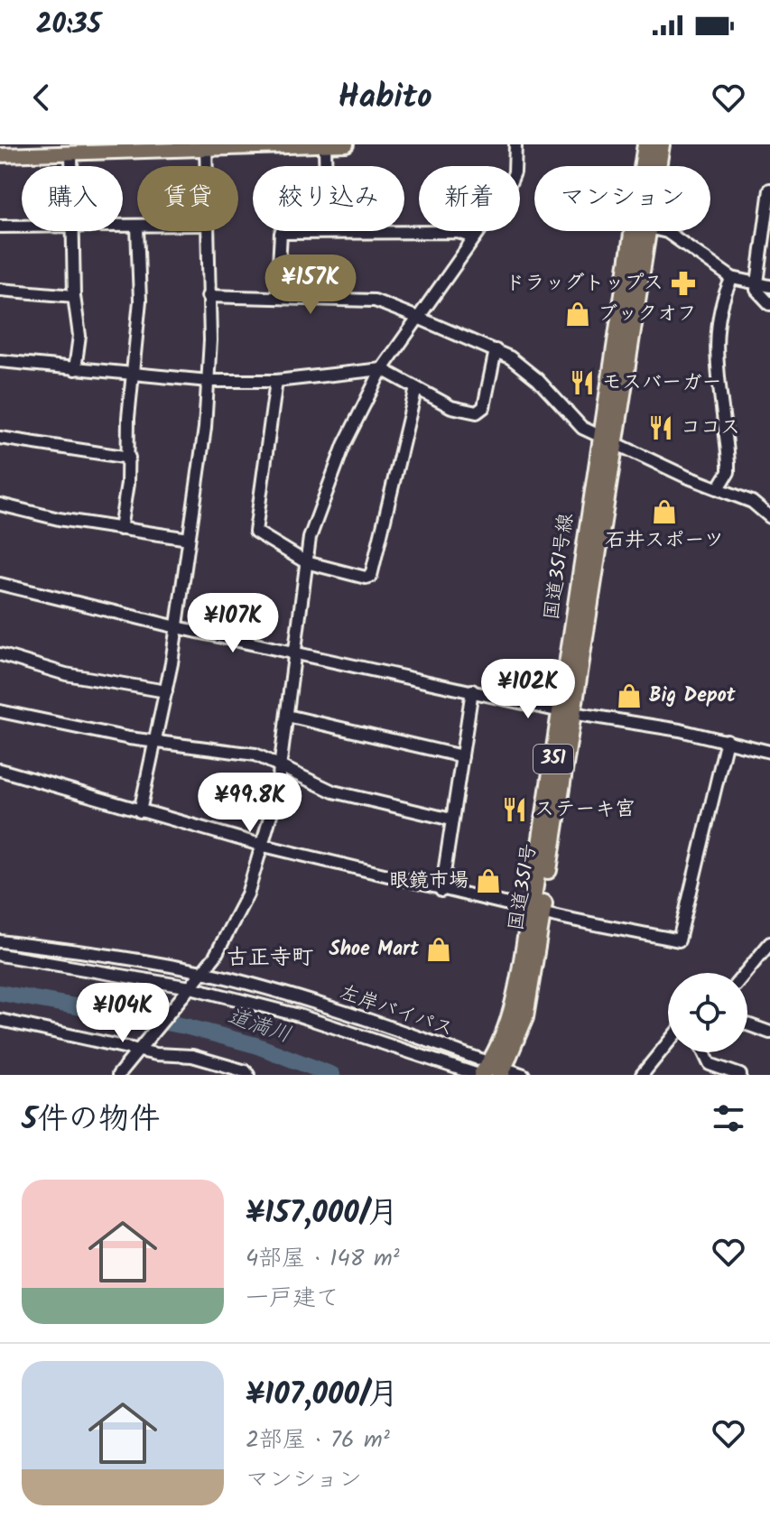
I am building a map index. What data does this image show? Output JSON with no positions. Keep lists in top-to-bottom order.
{
  "streets": {
    "highway": ["351", "国道351号"],
    "street": ["左岸バイパス"]
  },
  "crossings": [
    ["351", "国道351号"],
    ["国道351号", "左岸バイパス"]
  ],
  "districts": ["古正寺町"],
  "water": ["道満川"],
  "places": {
    "pharmacy": ["ドラッグトップス"],
    "shop": [
      "ブックオフ",
      "石井スポーツ",
      "Big Depot",
      "眼鏡市場",
      "Shoe Mart"
    ],
    "restaurant": ["モスバーガー", "ココス", "ステーキ宮"]
  },
  "page": {
    "status": "20:35",
    "header": "Habito",
    "chip": [
      "購入",
      "賃貸",
      "絞り込み",
      "新着",
      "マンション"
    ],
    "price": [
      "¥157K",
      "¥107K",
      "¥102K",
      "¥99.8K",
      "¥104K"
    ],
    "heading": "5件の物件",
    "list": [
      {
        "name": "¥157,000/月",
        "note": "4部屋 · 148 m² · 一戸建て"
      },
      {
        "name": "¥107,000/月",
        "note": "2部屋 · 76 m² · マンション"
      }
    ]
  }
}
